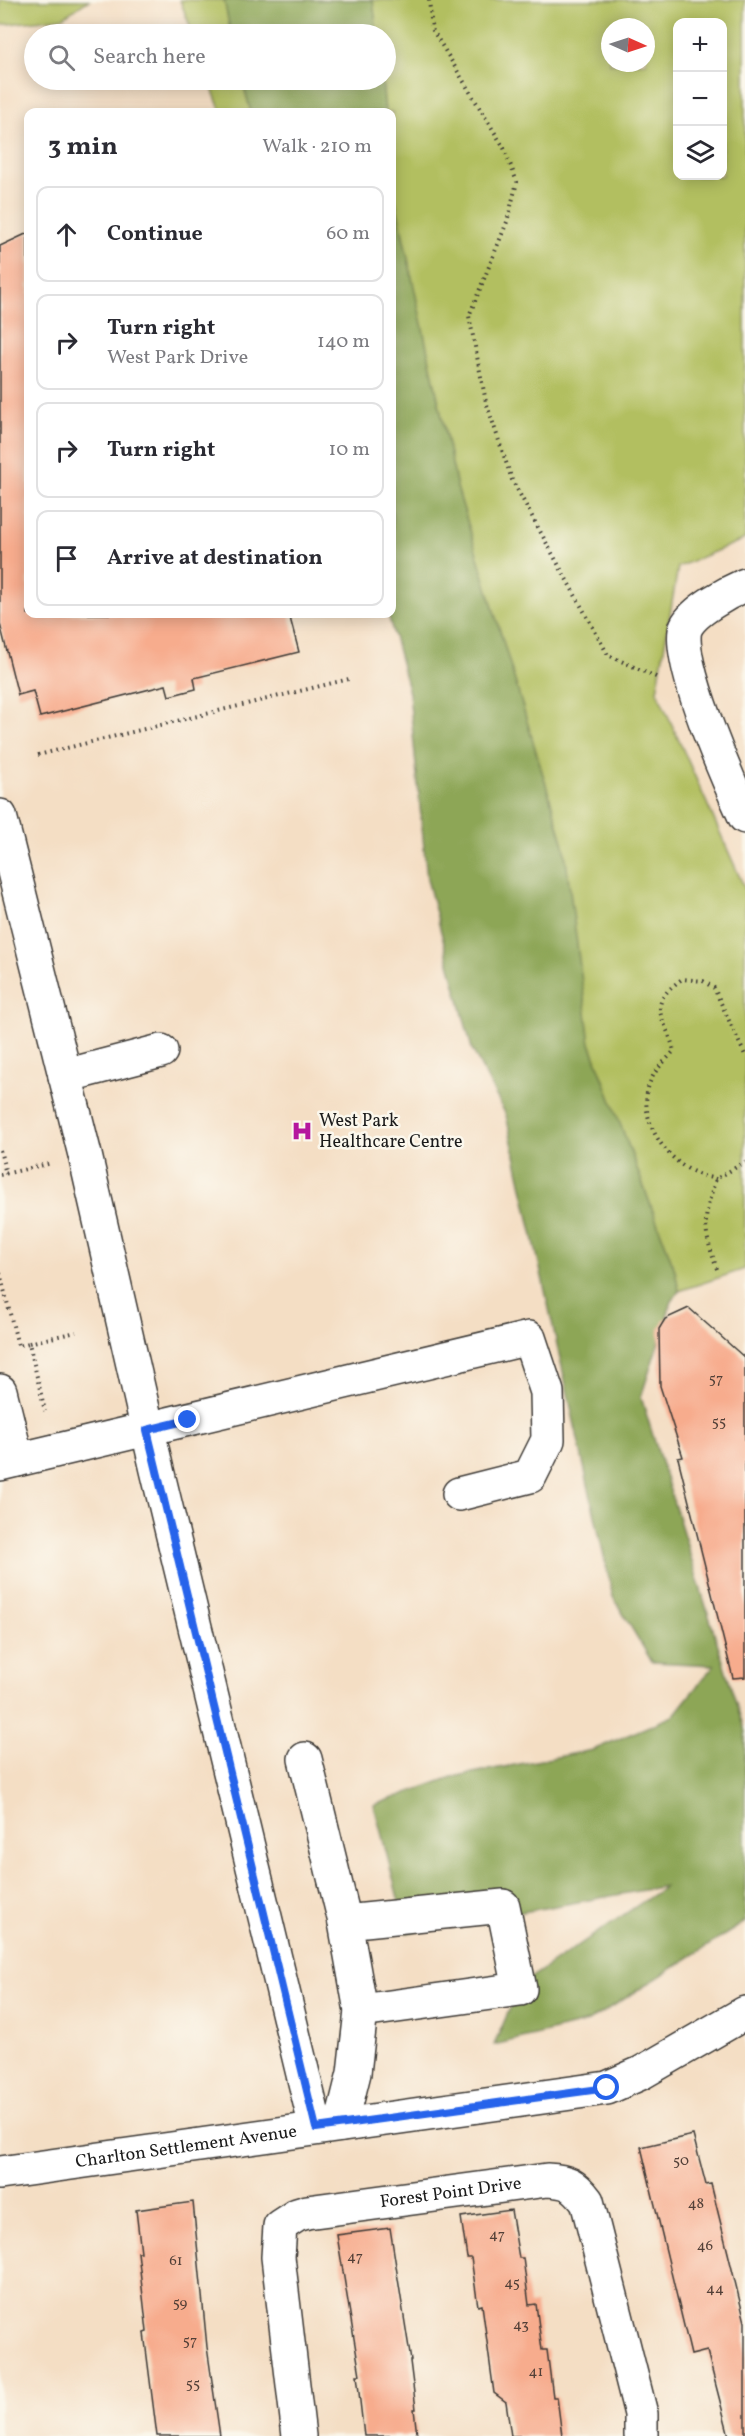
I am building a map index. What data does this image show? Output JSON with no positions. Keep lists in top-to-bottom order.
{
  "streets": {
    "street": ["Charlton Settlement Avenue", "Forest Point Drive"]
  },
  "places": {
    "hospital": ["West Park Healthcare Centre"]
  },
  "house_numbers": [
    "57",
    "55",
    "50",
    "48",
    "47",
    "46",
    "47",
    "61",
    "45",
    "44",
    "59",
    "43",
    "57",
    "41",
    "55"
  ],
  "north": "right",
  "page": {
    "map_buttons": ["+", "−"],
    "search": "Search here",
    "heading": ["3 min", "Walk · 210 m"],
    "list": [
      ["Continue", "60 m"],
      ["Turn right", "West Park Drive", "140 m"],
      ["Turn right", "10 m"],
      "Arrive at destination"
    ]
  }
}
